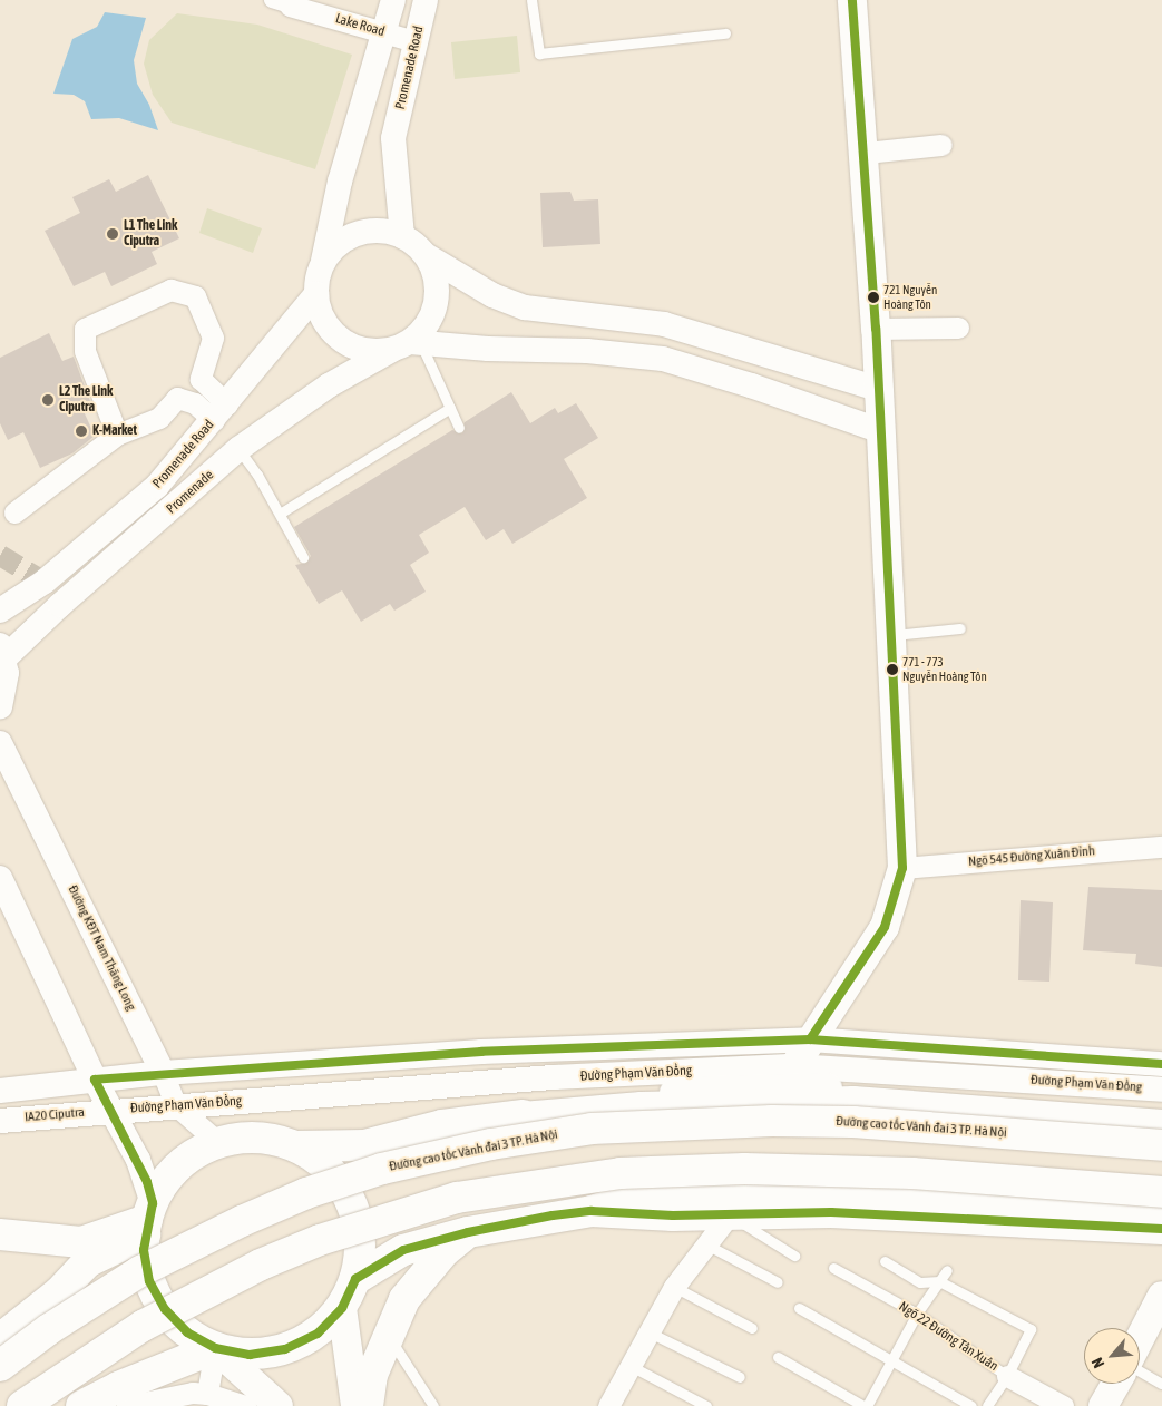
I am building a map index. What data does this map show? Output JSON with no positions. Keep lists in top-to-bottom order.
{
  "streets": {
    "main road": ["Đường Phạm Văn Đồng", "Đường cao tốc Vành đai 3 TP. Hà Nội"],
    "street": [
      "Lake Road",
      "Promenade Road",
      "Promenade",
      "Ngõ 545 Đường Xuân Đỉnh",
      "Đường KĐT Nam Thăng Long",
      "IA20 Ciputra",
      "Ngõ 22 Đường Tân Xuân"
    ]
  },
  "crossings": [
    ["Lake Road", "Promenade Road"],
    ["Promenade Road", "Promenade"],
    ["Đường KĐT Nam Thăng Long", "Đường Phạm Văn Đồng"],
    ["Đường Phạm Văn Đồng", "IA20 Ciputra"]
  ],
  "places": [
    "L1 The Link Ciputra",
    "721 Nguyễn Hoàng Tôn",
    "L2 The Link Ciputra",
    "K-Market",
    "771 - 773 Nguyễn Hoàng Tôn"
  ],
  "north": "bottom left"
}
